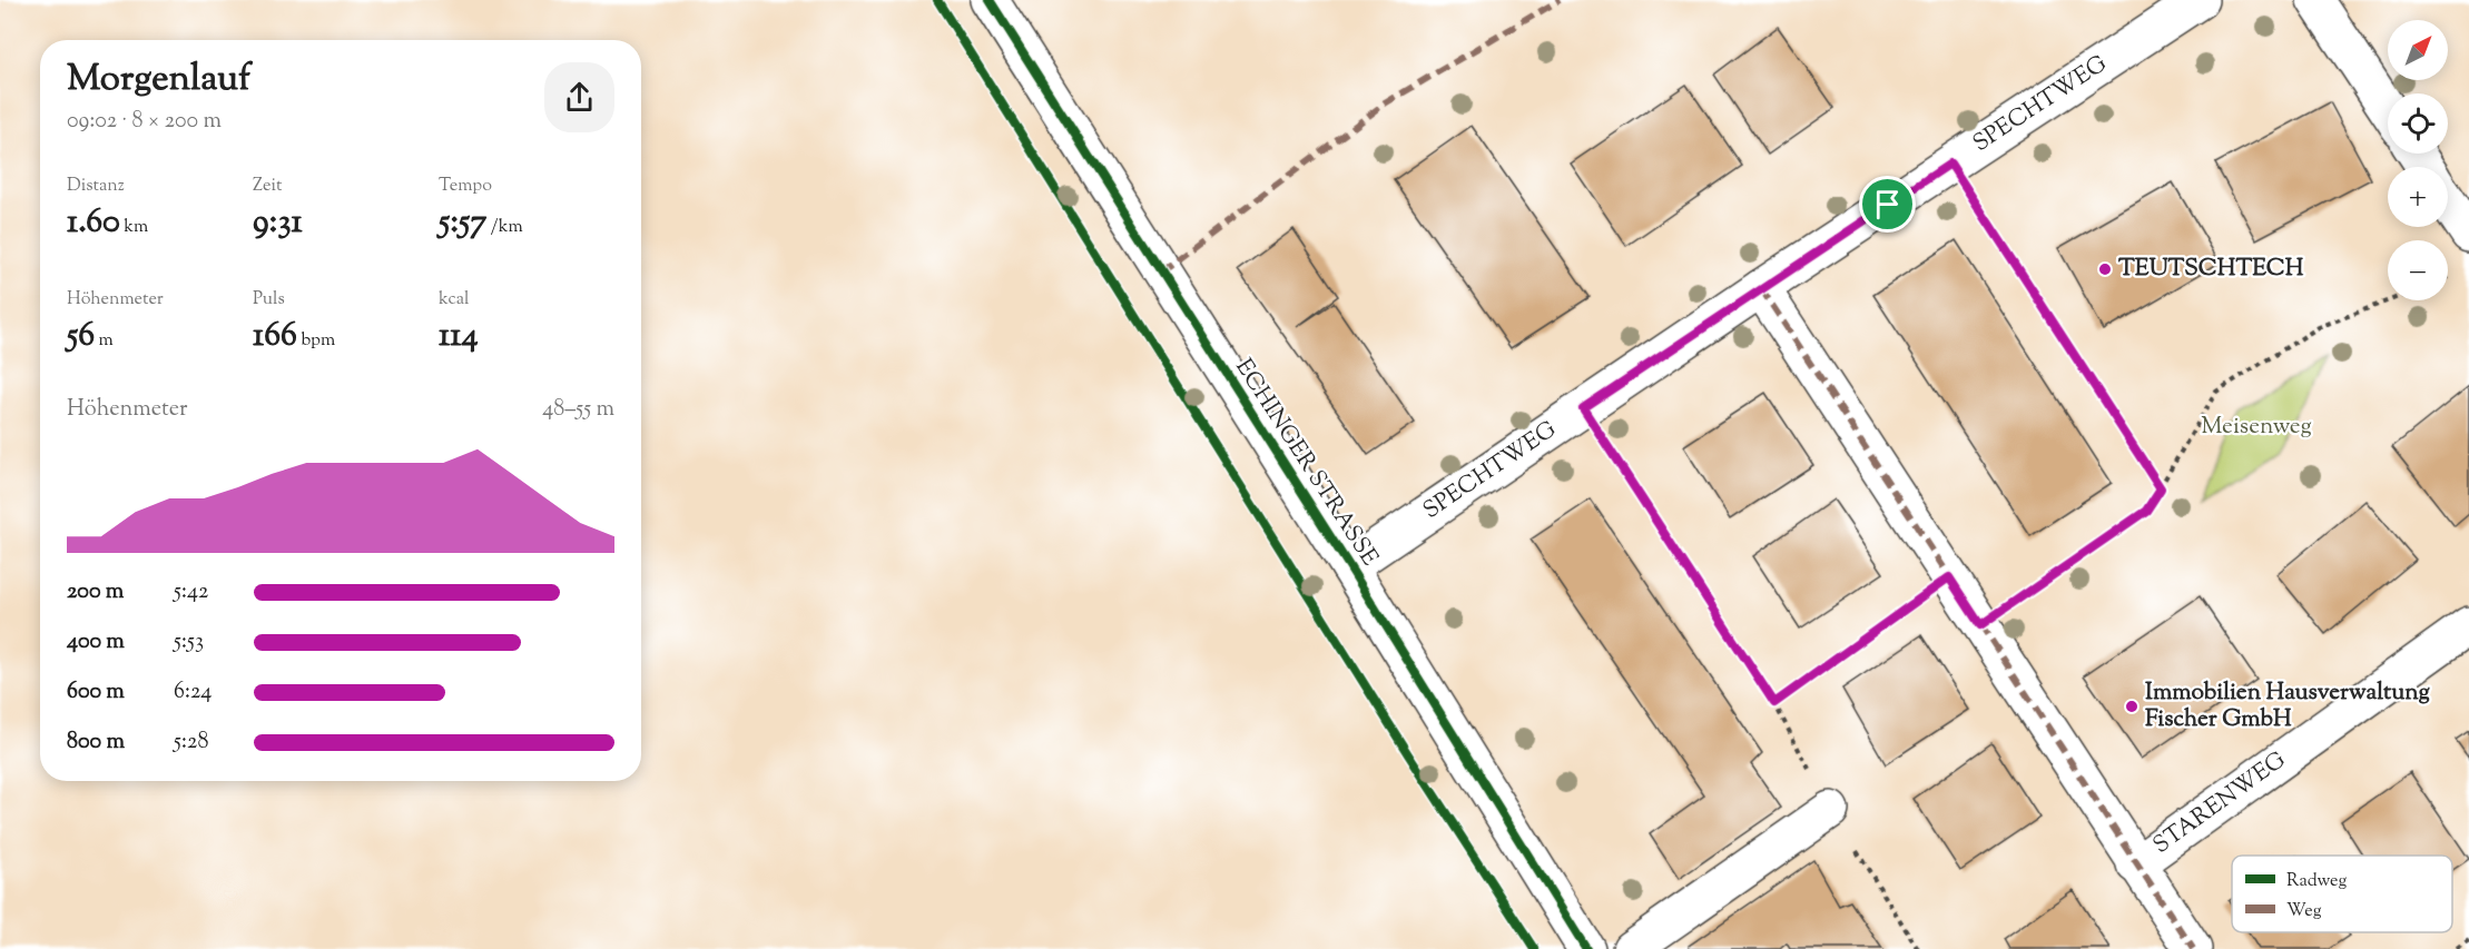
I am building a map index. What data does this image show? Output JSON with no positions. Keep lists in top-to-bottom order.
{
  "streets": {
    "street": ["SPECHTWEG", "ECHINGER STRASSE", "STARENWEG"]
  },
  "crossings": [
    ["SPECHTWEG", "ECHINGER STRASSE"]
  ],
  "parks": ["Meisenweg"],
  "places": ["TEUTSCHTECH", "Immobilien Hausverwaltung Fischer GmbH"],
  "legend": ["Radweg", "Weg"],
  "north": "top right",
  "page": {
    "map_buttons": ["+", "−"],
    "heading": ["Morgenlauf", "09:02 · 8 × 200 m"],
    "stats": [
      ["Distanz", "1.60 km"],
      ["Zeit", "9:31"],
      ["Tempo", "5:57 /km"],
      ["Höhenmeter", "56 m"],
      ["Puls", "166 bpm"],
      ["kcal", "114"]
    ],
    "chart": ["Höhenmeter", "48–55 m"],
    "list": [
      {
        "name": "200 m",
        "note": "5:42"
      },
      {
        "name": "400 m",
        "note": "5:53"
      },
      {
        "name": "600 m",
        "note": "6:24"
      },
      {
        "name": "800 m",
        "note": "5:28"
      }
    ]
  }
}
